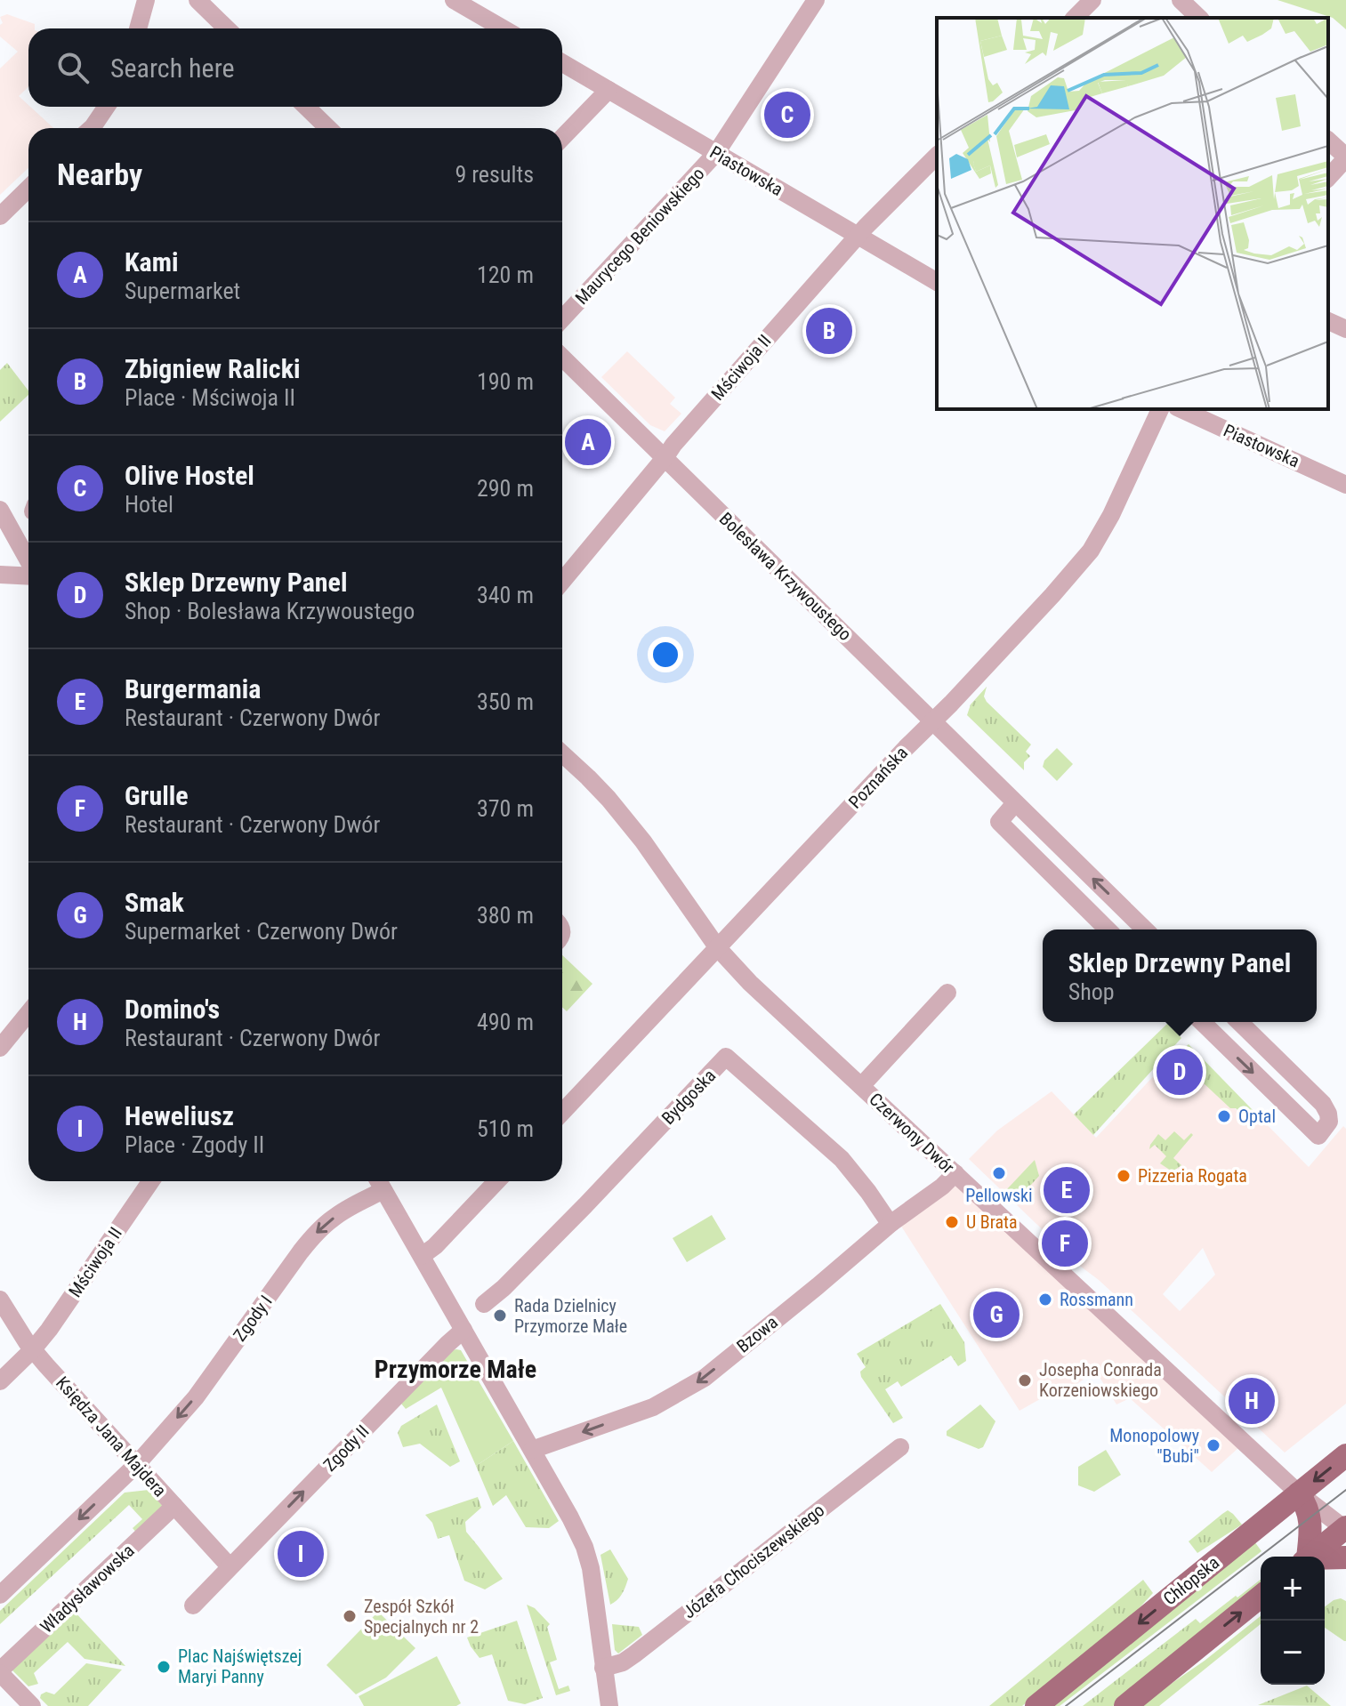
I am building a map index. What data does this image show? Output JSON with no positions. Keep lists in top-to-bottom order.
{
  "streets": {
    "main road": ["Chłopska"],
    "street": [
      "Piastowska",
      "Maurycego Beniowskiego",
      "Mściwoja II",
      "Bolesława Krzywoustego",
      "Poznańska",
      "Bydgoska",
      "Czerwony Dwór",
      "Zgody I",
      "Bzowa",
      "Księdza Jana Majdera",
      "Zgody II",
      "Józefa Chociszewskiego",
      "Władysławowska"
    ]
  },
  "crossings": [
    ["Piastowska", "Maurycego Beniowskiego"],
    ["Piastowska", "Mściwoja II"],
    ["Mściwoja II", "Bolesława Krzywoustego"],
    ["Mściwoja II", "Księdza Jana Majdera"],
    ["Bolesława Krzywoustego", "Poznańska"],
    ["Poznańska", "Czerwony Dwór"],
    ["Bydgoska", "Bzowa"],
    ["Czerwony Dwór", "Bzowa"],
    ["Czerwony Dwór", "Chłopska"],
    ["Zgody I", "Księdza Jana Majdera"],
    ["Księdza Jana Majdera", "Zgody II"],
    ["Księdza Jana Majdera", "Władysławowska"]
  ],
  "one_way": ["Zgody I", "Bzowa", "Zgody II"],
  "districts": ["Przymorze Małe"],
  "places": [
    "Optal",
    "Pellowski",
    "Pizzeria Rogata",
    "U Brata",
    "Rossmann",
    "Rada Dzielnicy Przymorze Małe",
    "Josepha Conrada Korzeniowskiego",
    "Monopolowy \"Bubi\"",
    "Zespół Szkół Specjalnych nr 2",
    "Plac Najświętszej Maryi Panny"
  ],
  "page": {
    "search": "Search here",
    "pins": [
      "C",
      "B",
      "A",
      "D",
      "E",
      "F",
      "G",
      "H",
      "I"
    ],
    "heading": ["Nearby", "9 results"],
    "list": [
      {
        "mark": "A",
        "name": "Kami",
        "note": "Supermarket",
        "value": "120 m"
      },
      {
        "mark": "B",
        "name": "Zbigniew Ralicki",
        "note": "Place · Mściwoja II",
        "value": "190 m"
      },
      {
        "mark": "C",
        "name": "Olive Hostel",
        "note": "Hotel",
        "value": "290 m"
      },
      {
        "mark": "D",
        "name": "Sklep Drzewny Panel",
        "note": "Shop · Bolesława Krzywoustego",
        "value": "340 m"
      },
      {
        "mark": "E",
        "name": "Burgermania",
        "note": "Restaurant · Czerwony Dwór",
        "value": "350 m"
      },
      {
        "mark": "F",
        "name": "Grulle",
        "note": "Restaurant · Czerwony Dwór",
        "value": "370 m"
      },
      {
        "mark": "G",
        "name": "Smak",
        "note": "Supermarket · Czerwony Dwór",
        "value": "380 m"
      },
      {
        "mark": "H",
        "name": "Domino's",
        "note": "Restaurant · Czerwony Dwór",
        "value": "490 m"
      },
      {
        "mark": "I",
        "name": "Heweliusz",
        "note": "Place · Zgody II",
        "value": "510 m"
      }
    ],
    "popup": ["Sklep Drzewny Panel", "Shop"],
    "map_buttons": ["+", "−"]
  }
}
